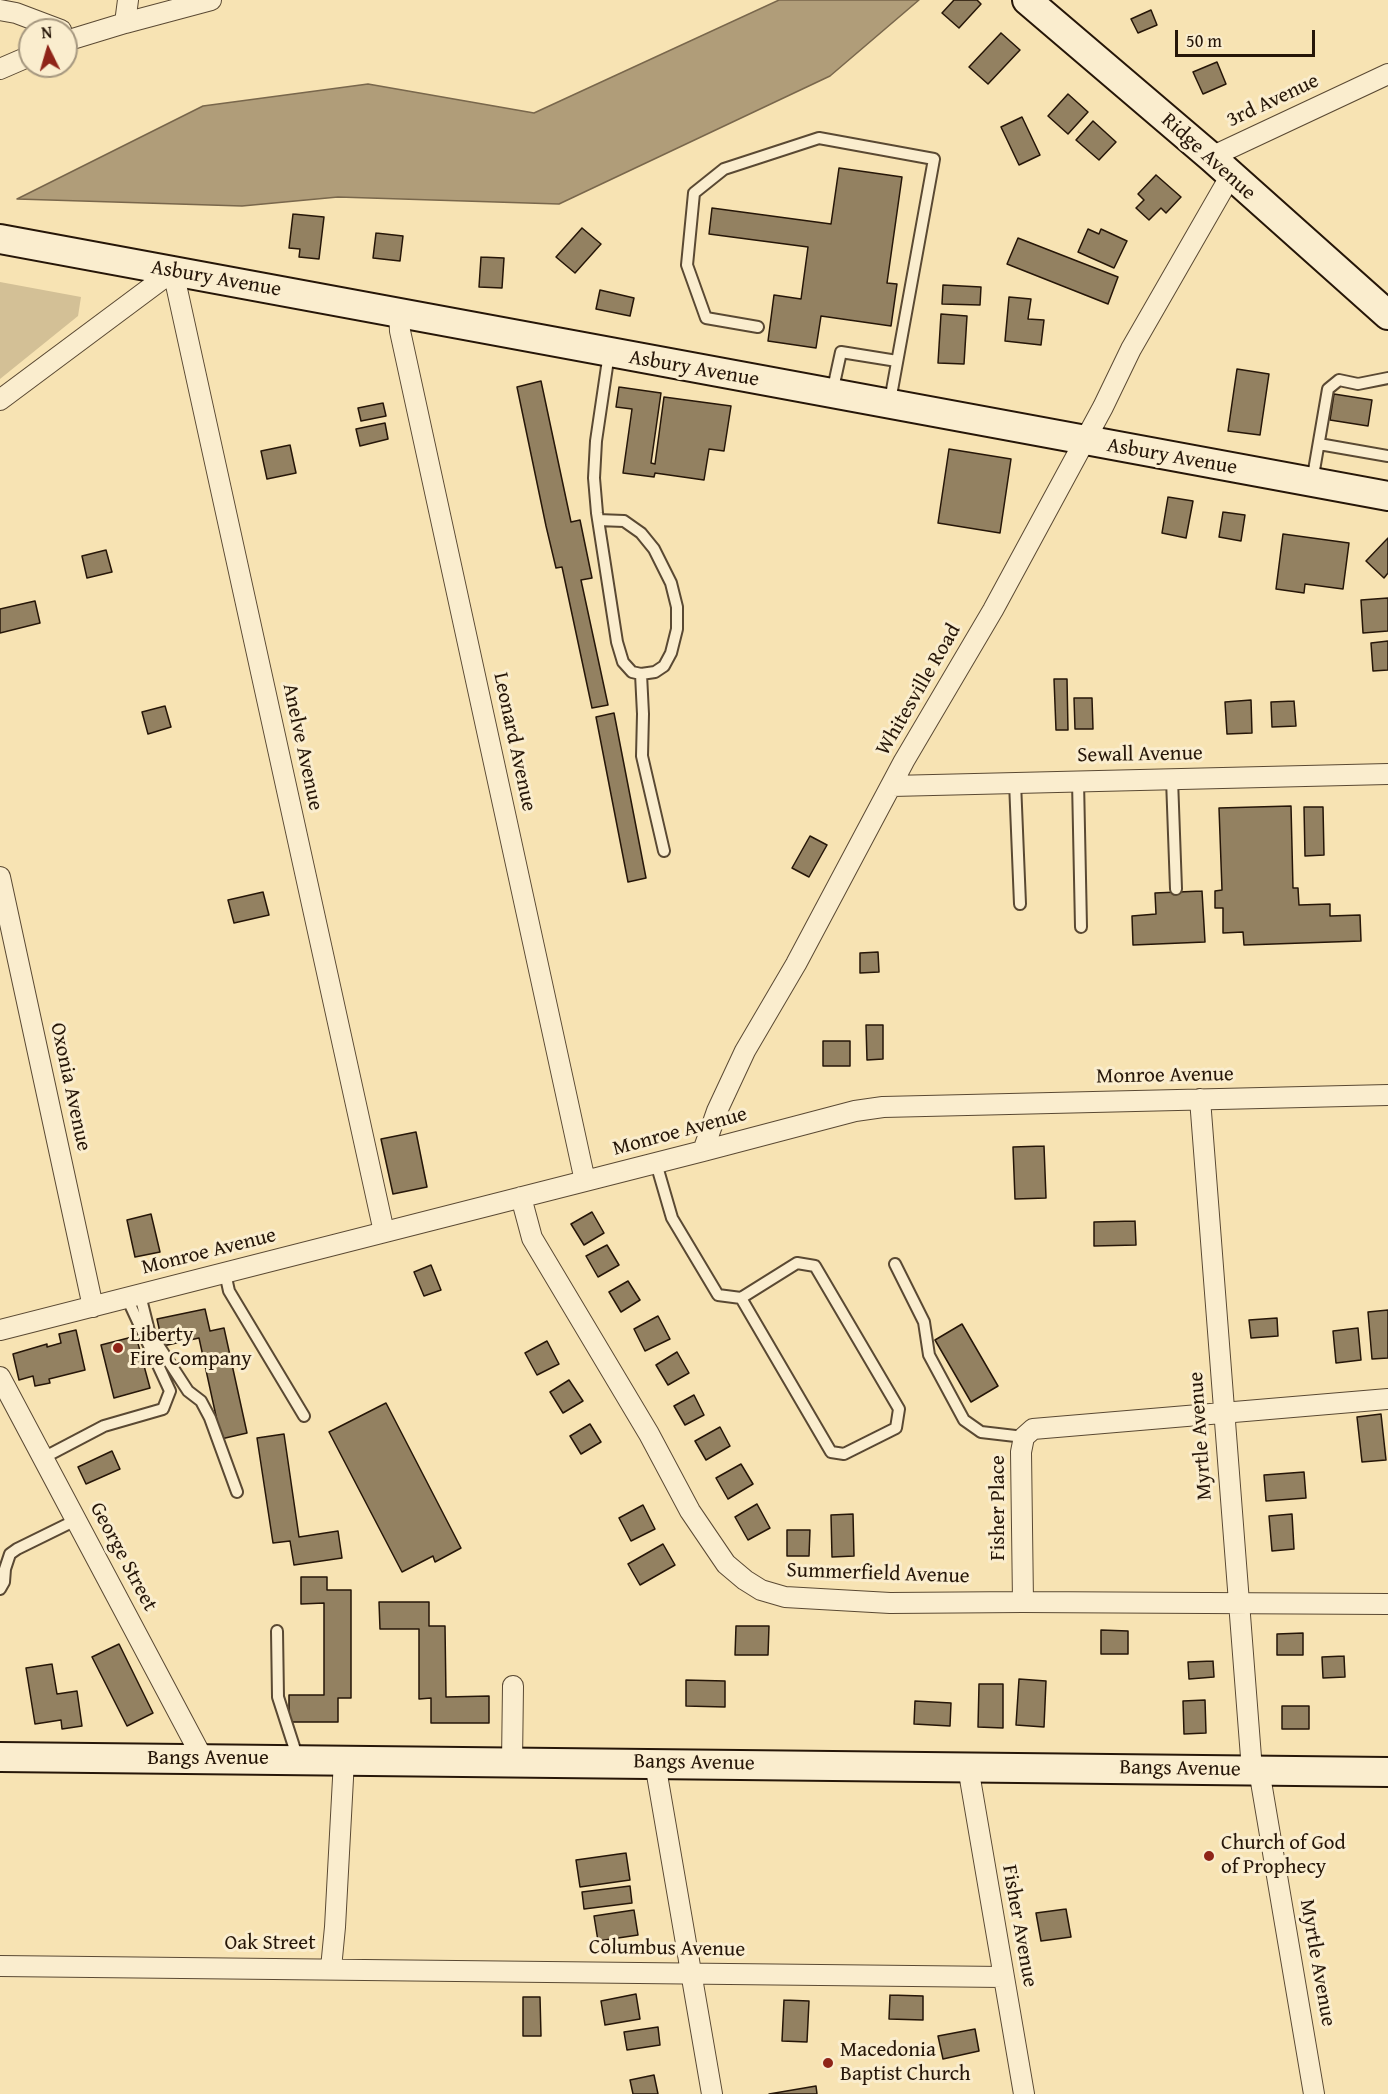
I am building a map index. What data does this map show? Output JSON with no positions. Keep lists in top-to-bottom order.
{
  "streets": {
    "street": [
      "3rd Avenue",
      "Ridge Avenue",
      "Asbury Avenue",
      "Whitesville Road",
      "Leonard Avenue",
      "Anelve Avenue",
      "Sewall Avenue",
      "Monroe Avenue",
      "Oxonia Avenue",
      "Myrtle Avenue",
      "Fisher Place",
      "George Street",
      "Summerfield Avenue",
      "Bangs Avenue",
      "Fisher Avenue",
      "Oak Street",
      "Columbus Avenue"
    ]
  },
  "crossings": [
    ["3rd Avenue", "Ridge Avenue"],
    ["3rd Avenue", "Whitesville Road"],
    ["Ridge Avenue", "Whitesville Road"],
    ["Asbury Avenue", "Whitesville Road"],
    ["Asbury Avenue", "Leonard Avenue"],
    ["Asbury Avenue", "Anelve Avenue"],
    ["Whitesville Road", "Sewall Avenue"],
    ["Whitesville Road", "Monroe Avenue"],
    ["Leonard Avenue", "Monroe Avenue"],
    ["Anelve Avenue", "Monroe Avenue"],
    ["Monroe Avenue", "Oxonia Avenue"],
    ["Monroe Avenue", "Myrtle Avenue"],
    ["Monroe Avenue", "Summerfield Avenue"],
    ["Myrtle Avenue", "Fisher Place"],
    ["Myrtle Avenue", "Summerfield Avenue"],
    ["Myrtle Avenue", "Bangs Avenue"],
    ["Fisher Place", "Summerfield Avenue"],
    ["George Street", "Bangs Avenue"],
    ["Bangs Avenue", "Fisher Avenue"],
    ["Bangs Avenue", "Oak Street"],
    ["Fisher Avenue", "Columbus Avenue"],
    ["Oak Street", "Columbus Avenue"]
  ],
  "places": ["Liberty Fire Company", "Church of God of Prophecy", "Macedonia Baptist Church"],
  "scale_bar": "50 m",
  "north": "top"
}
